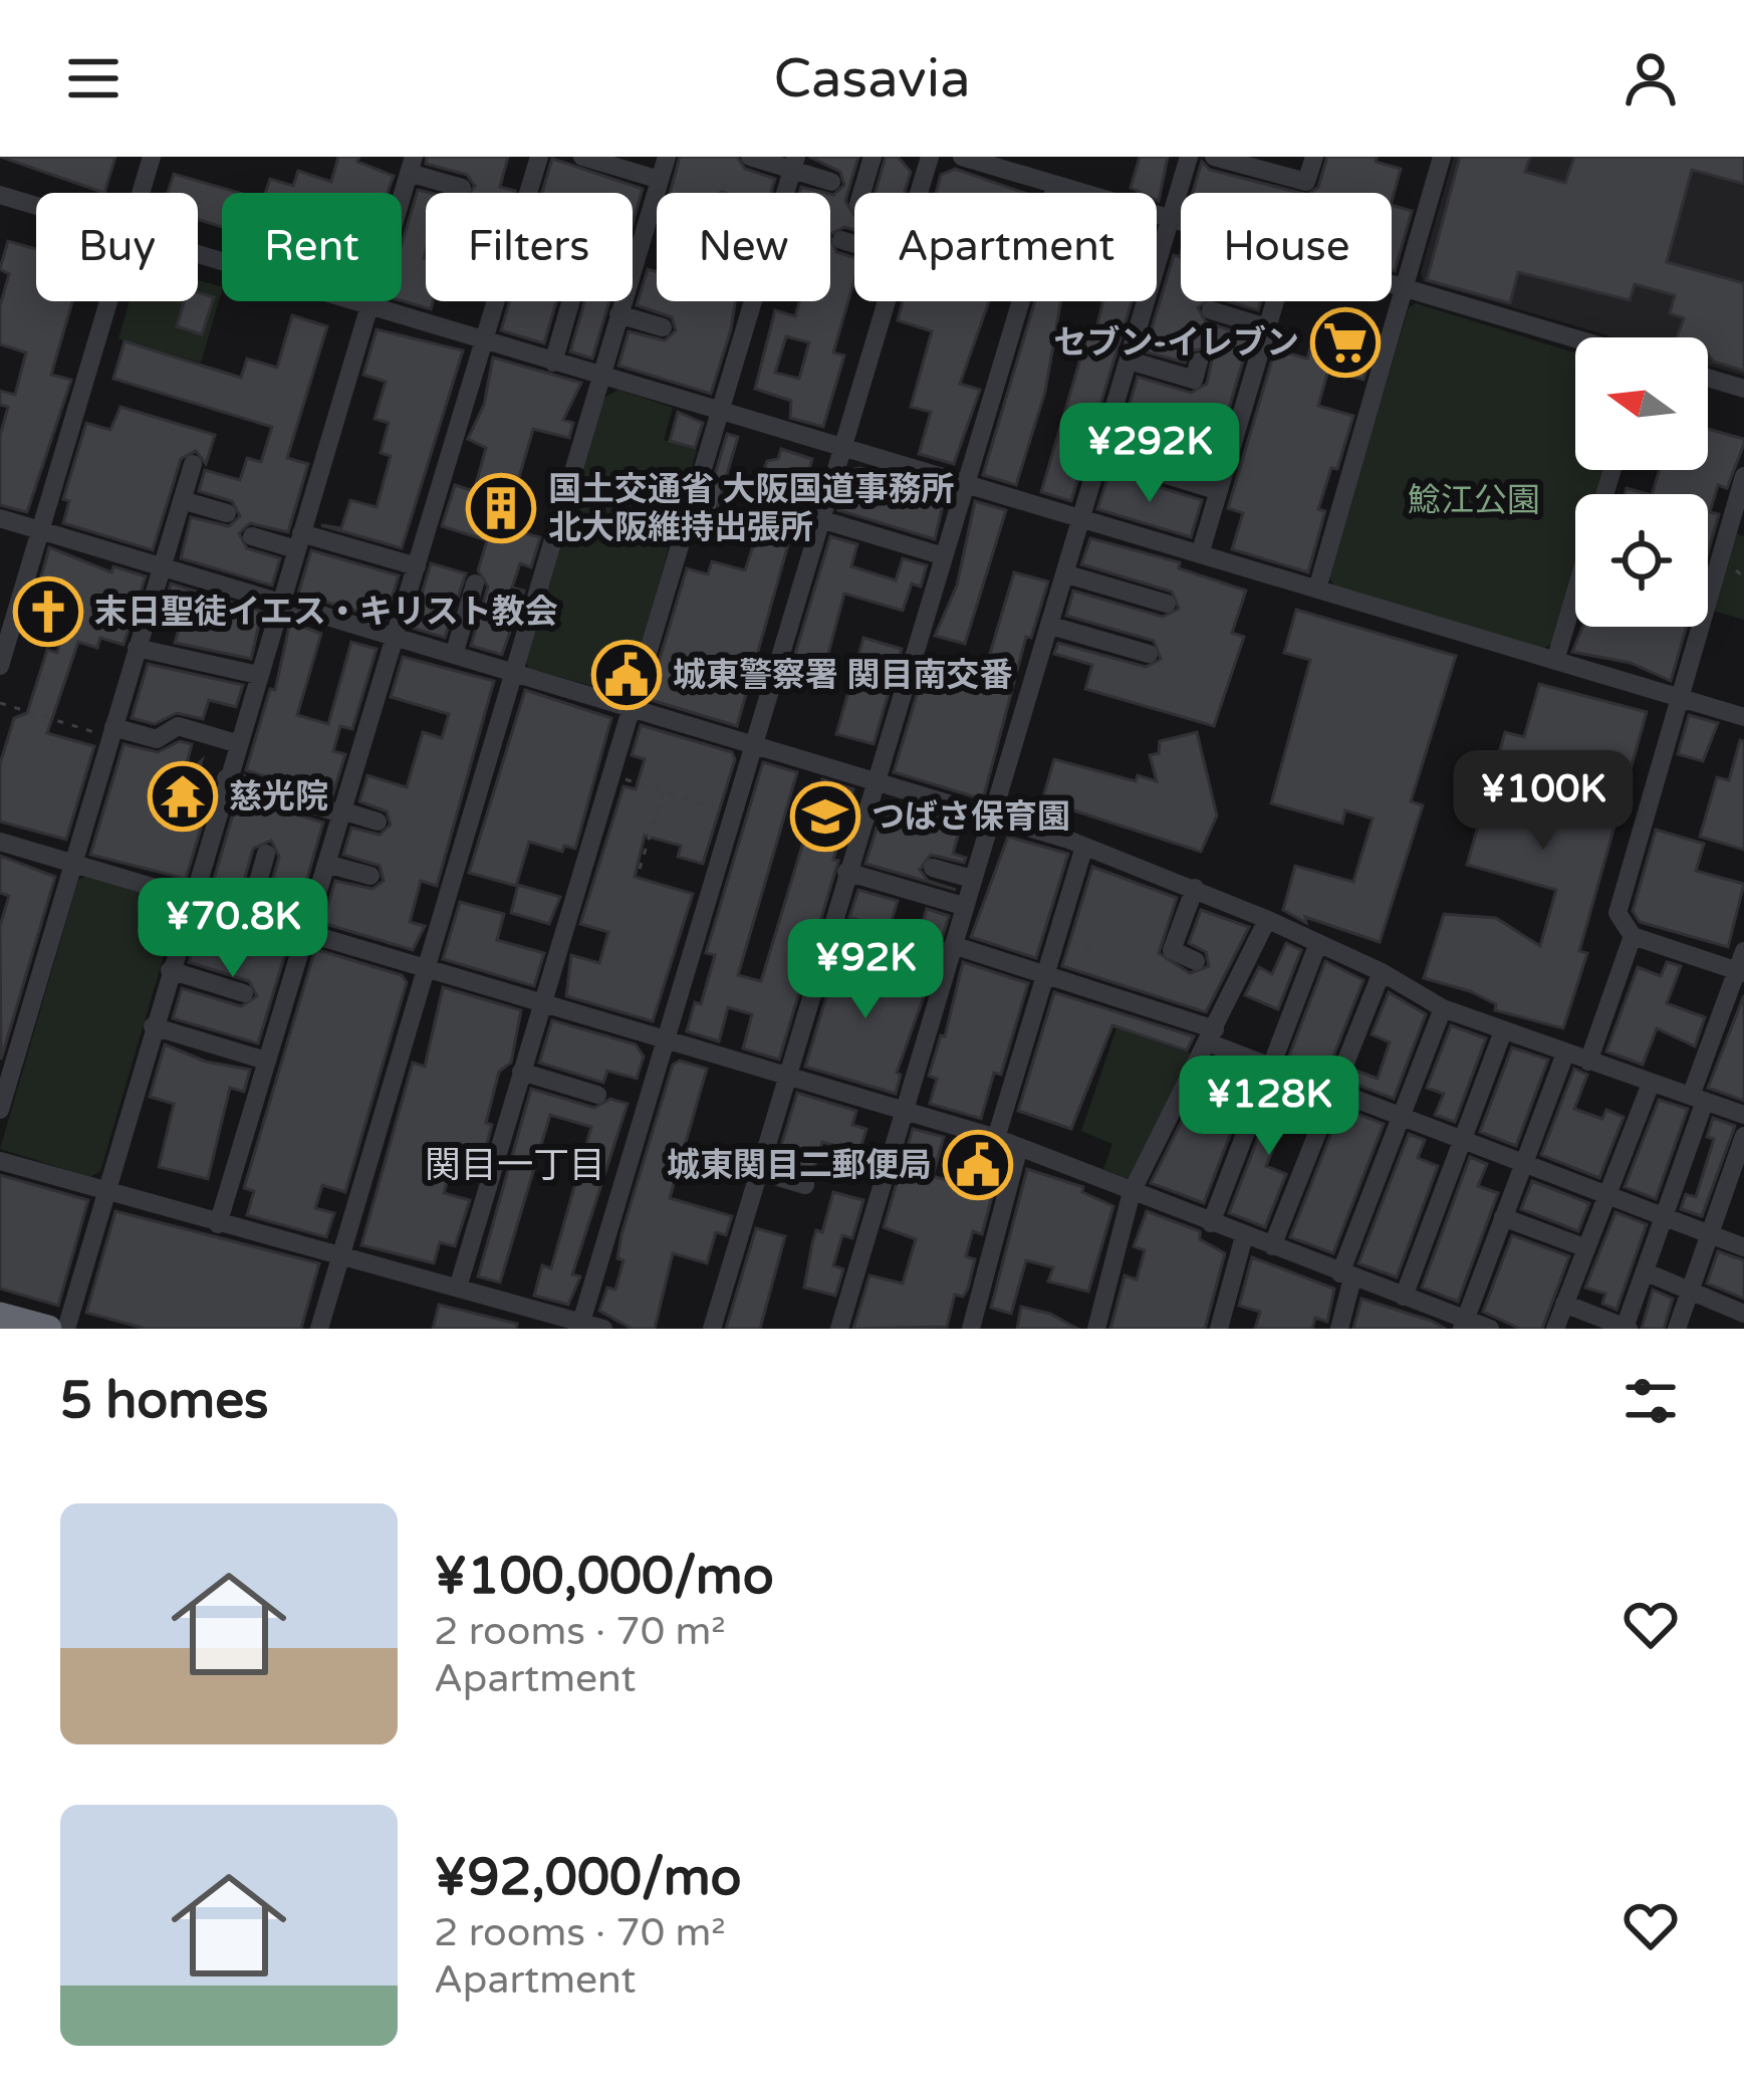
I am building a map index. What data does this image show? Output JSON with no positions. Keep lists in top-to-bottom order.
{
  "districts": ["関目一丁目"],
  "parks": ["鯰江公園"],
  "places": {
    "supermarket": ["セブン-イレブン"],
    "building": ["国土交通省 大阪国道事務所 北大阪維持出張所"],
    "church": ["末日聖徒イエス・キリスト教会"],
    "public building": ["城東警察署 関目南交番", "城東関目二郵便局"],
    "temple": ["慈光院"],
    "school or university": ["つばさ保育園"]
  },
  "north": "left",
  "page": {
    "header": "Casavia",
    "chip": [
      "Buy",
      "Rent",
      "Filters",
      "New",
      "Apartment",
      "House"
    ],
    "price": [
      "¥292K",
      "¥100K",
      "¥70.8K",
      "¥92K",
      "¥128K"
    ],
    "heading": "5 homes",
    "list": [
      {
        "name": "¥100,000/mo",
        "note": "2 rooms · 70 m² · Apartment"
      },
      {
        "name": "¥92,000/mo",
        "note": "2 rooms · 70 m² · Apartment"
      }
    ]
  }
}
